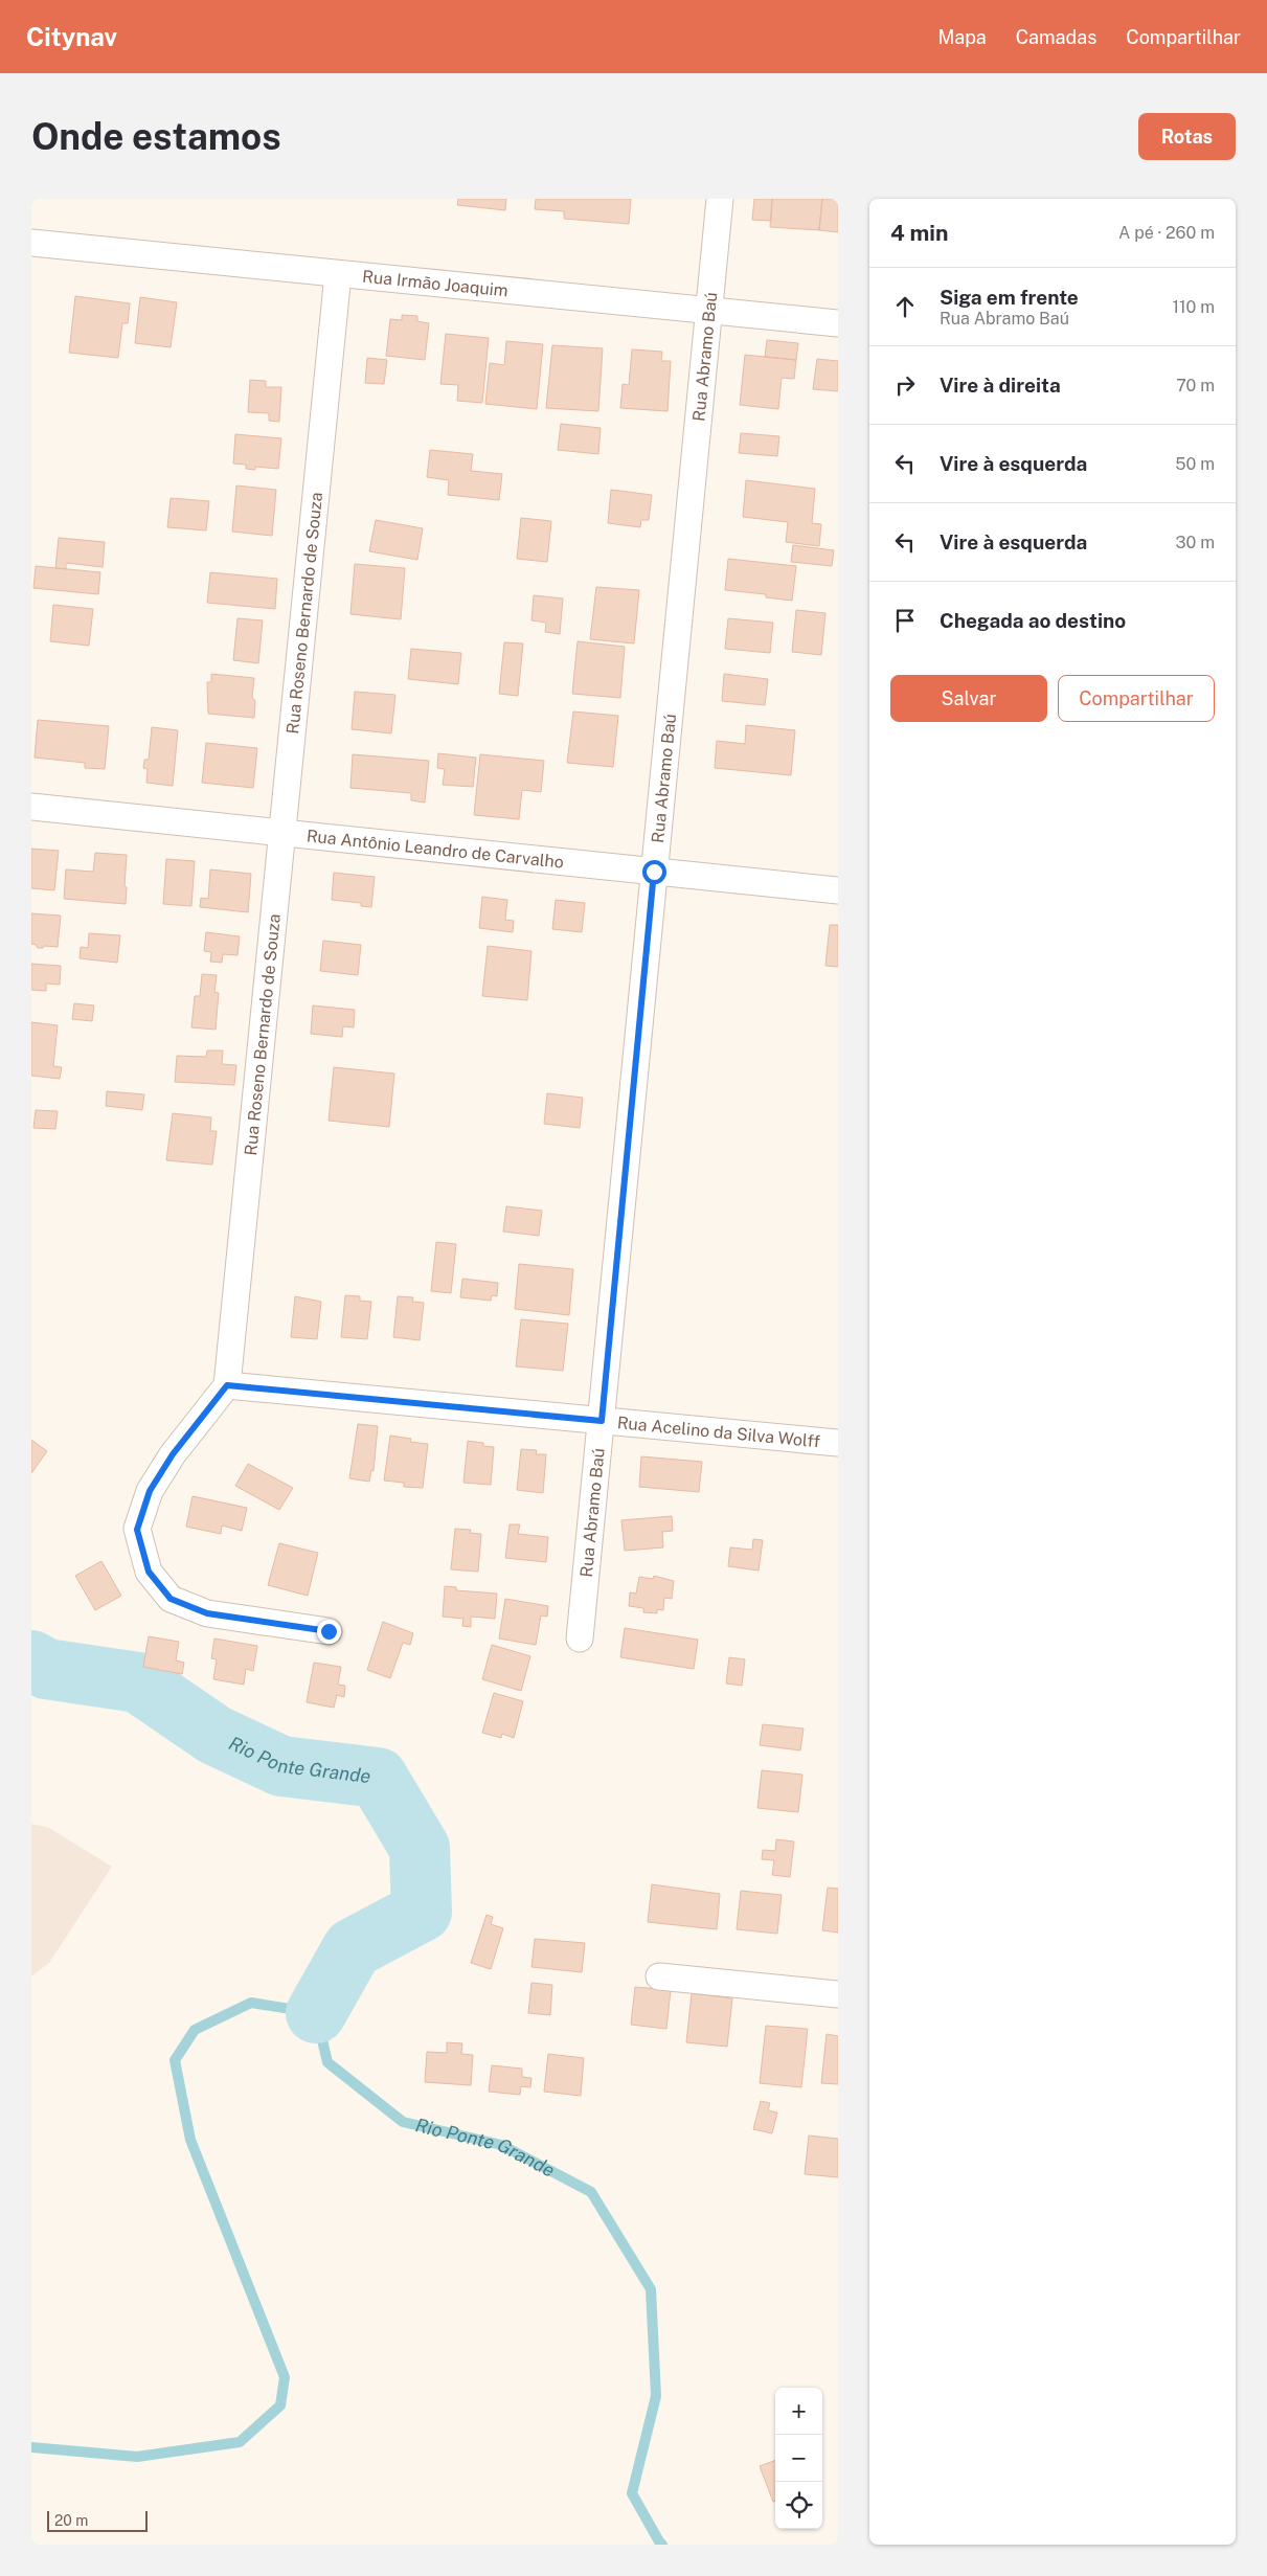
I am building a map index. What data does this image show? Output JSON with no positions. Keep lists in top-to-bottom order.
{
  "streets": {
    "street": [
      "Rua Irmão Joaquim",
      "Rua Abramo Baú",
      "Rua Roseno Bernardo de Souza",
      "Rua Antônio Leandro de Carvalho",
      "Rua Acelino da Silva Wolff"
    ]
  },
  "crossings": [
    ["Rua Irmão Joaquim", "Rua Abramo Baú"],
    ["Rua Irmão Joaquim", "Rua Roseno Bernardo de Souza"],
    ["Rua Abramo Baú", "Rua Antônio Leandro de Carvalho"],
    ["Rua Abramo Baú", "Rua Acelino da Silva Wolff"],
    ["Rua Roseno Bernardo de Souza", "Rua Antônio Leandro de Carvalho"],
    ["Rua Roseno Bernardo de Souza", "Rua Acelino da Silva Wolff"]
  ],
  "water": ["Rio Ponte Grande"],
  "scale_bar": "20 m",
  "page": {
    "header": "Citynav",
    "nav": ["Mapa", "Camadas", "Compartilhar"],
    "buttons": [
      "Rotas",
      ["Salvar", "Compartilhar"]
    ],
    "title": "Onde estamos",
    "heading": ["4 min", "A pé · 260 m"],
    "list": [
      ["Siga em frente", "Rua Abramo Baú", "110 m"],
      ["Vire à direita", "70 m"],
      ["Vire à esquerda", "50 m"],
      ["Vire à esquerda", "30 m"],
      "Chegada ao destino"
    ],
    "map_buttons": ["+", "−"],
    "scale": "20 m"
  }
}
